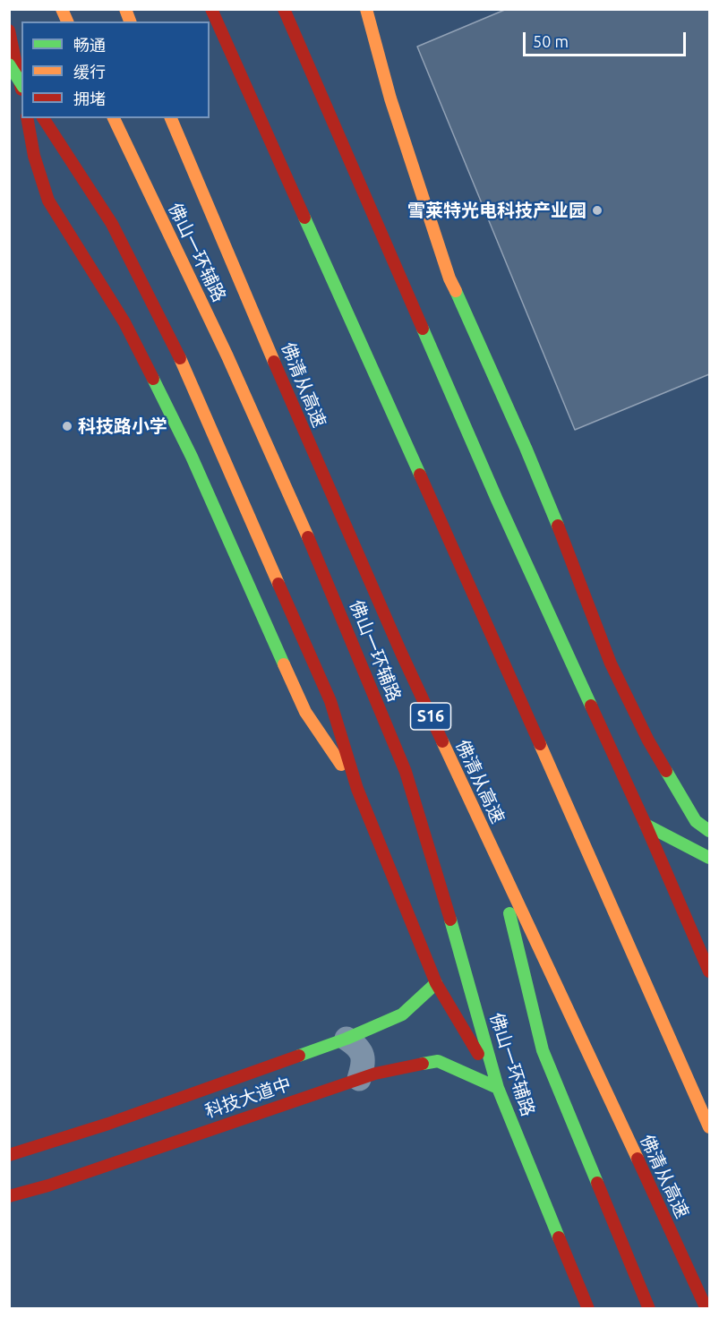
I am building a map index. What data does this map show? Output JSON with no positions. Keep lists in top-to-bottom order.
{
  "streets": {
    "main road": [
      "佛山一环辅路",
      "佛清从高速",
      "S16",
      "科技大道中"
    ]
  },
  "crossings": [
    ["佛山一环辅路", "科技大道中"]
  ],
  "places": ["雪莱特光电科技产业园", "科技路小学"],
  "legend": ["畅通", "缓行", "拥堵"],
  "scale_bar": "50 m"
}
